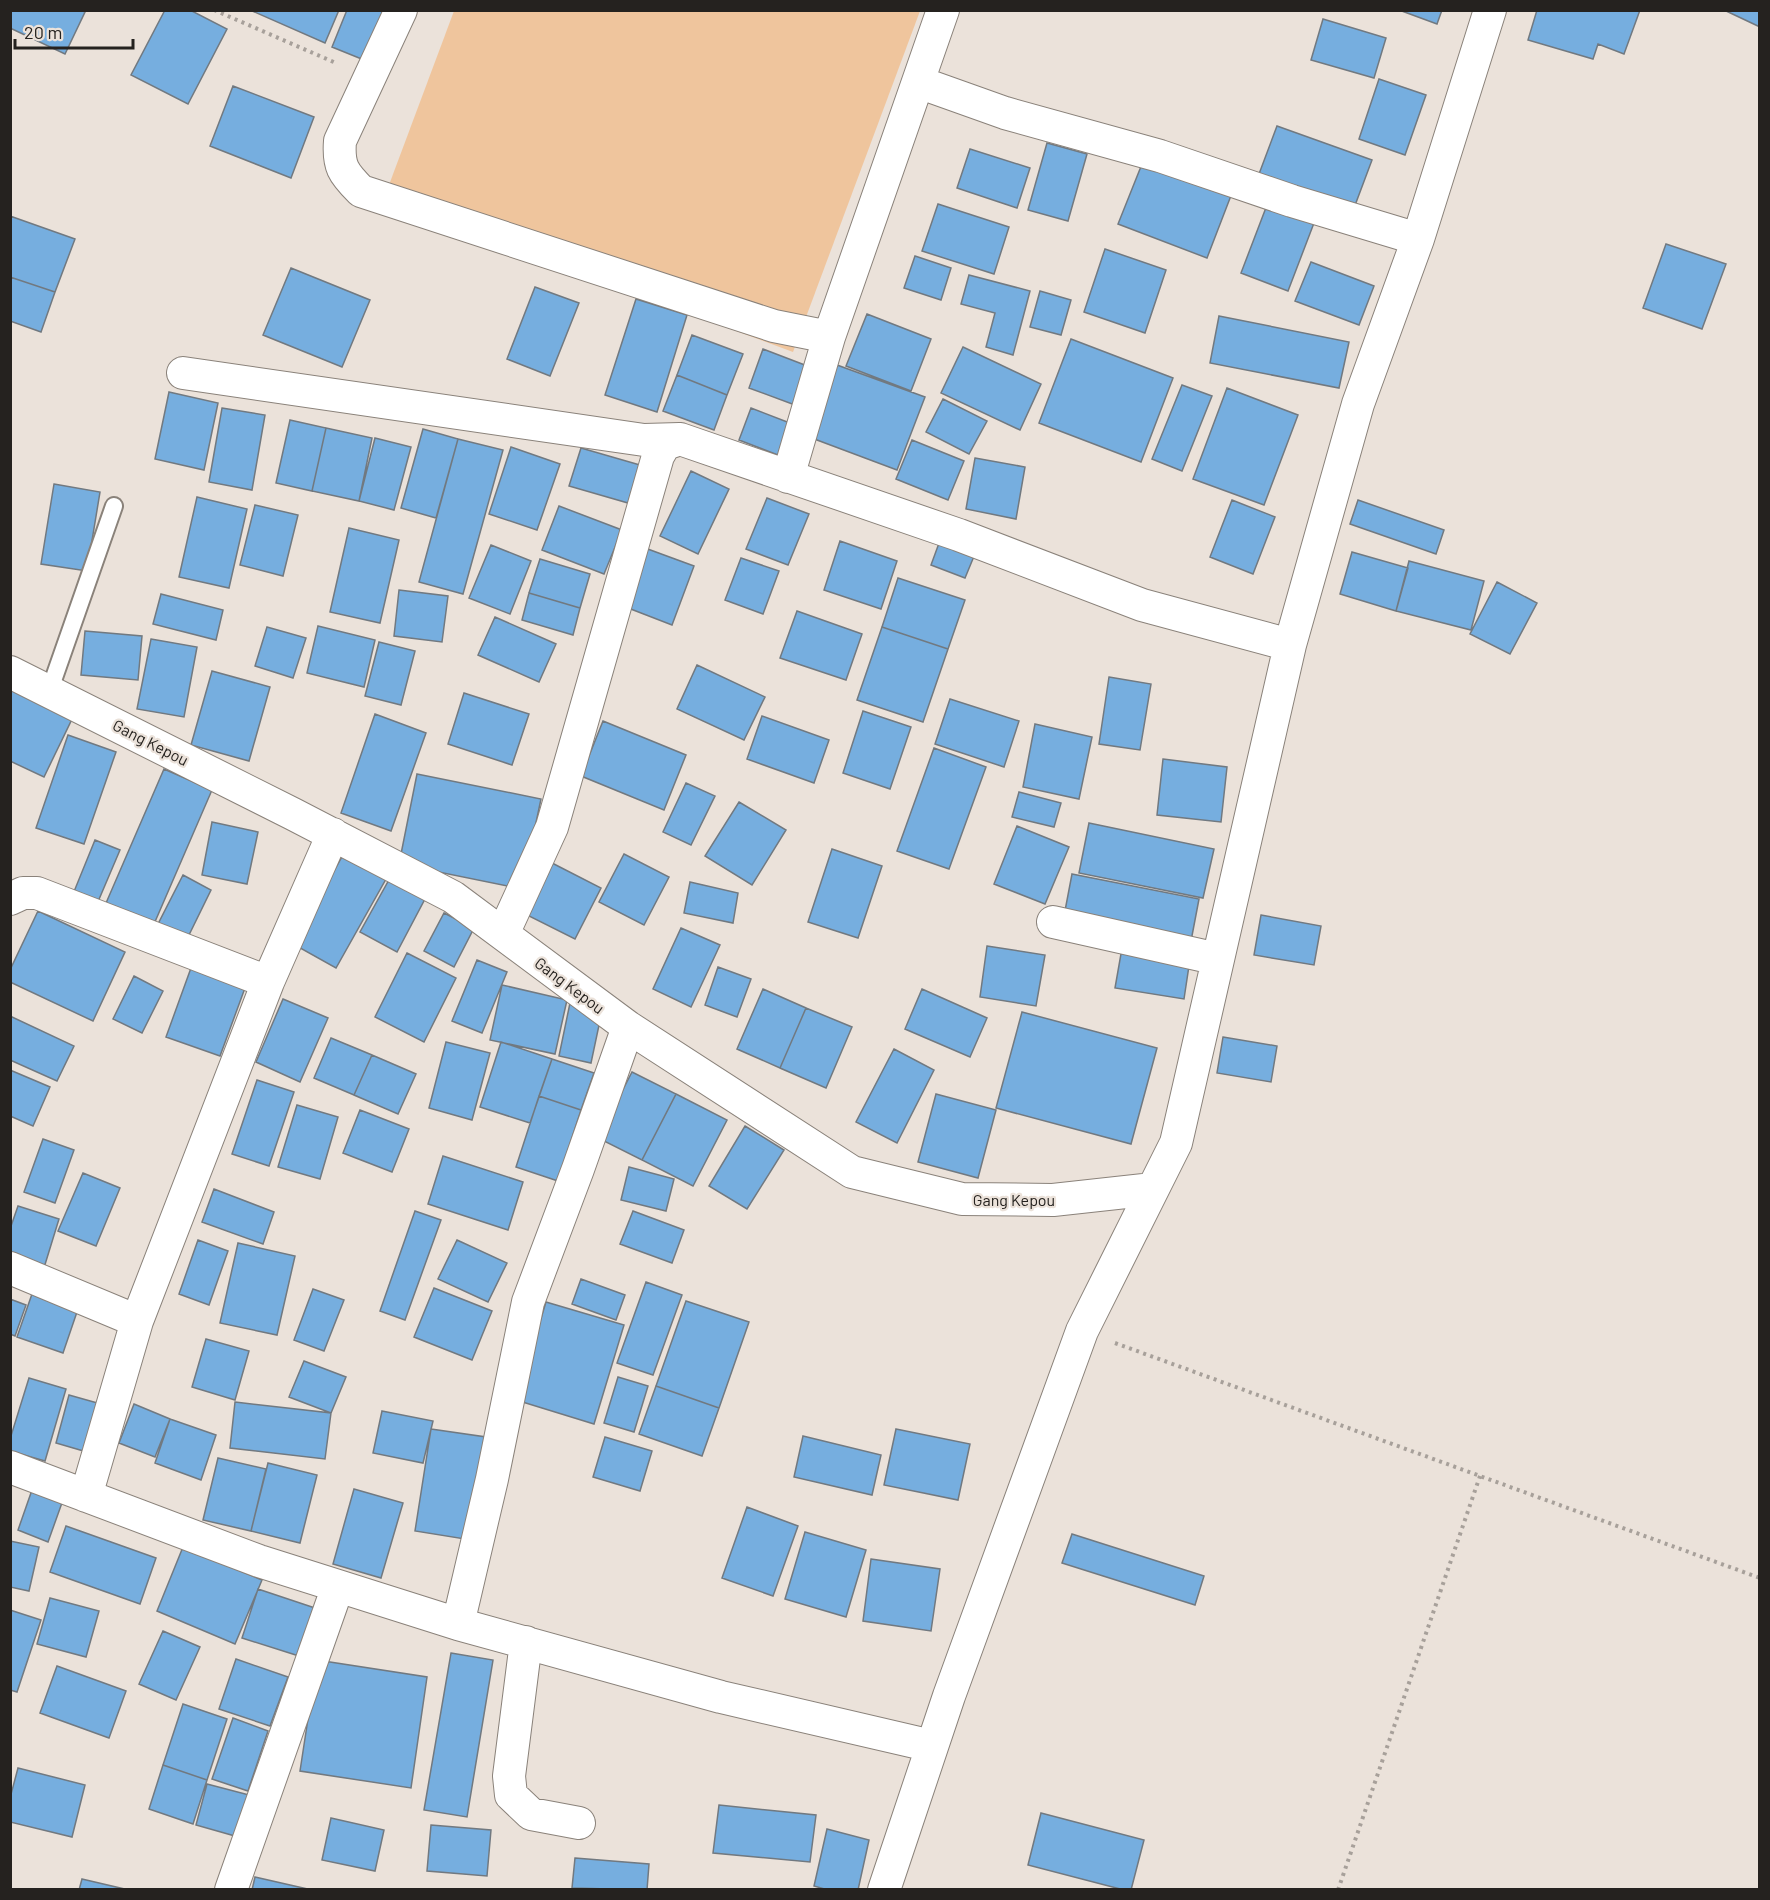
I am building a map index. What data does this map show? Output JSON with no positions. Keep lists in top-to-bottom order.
{
  "streets": {
    "street": ["Gang Kepou"]
  },
  "scale_bar": "20 m"
}
